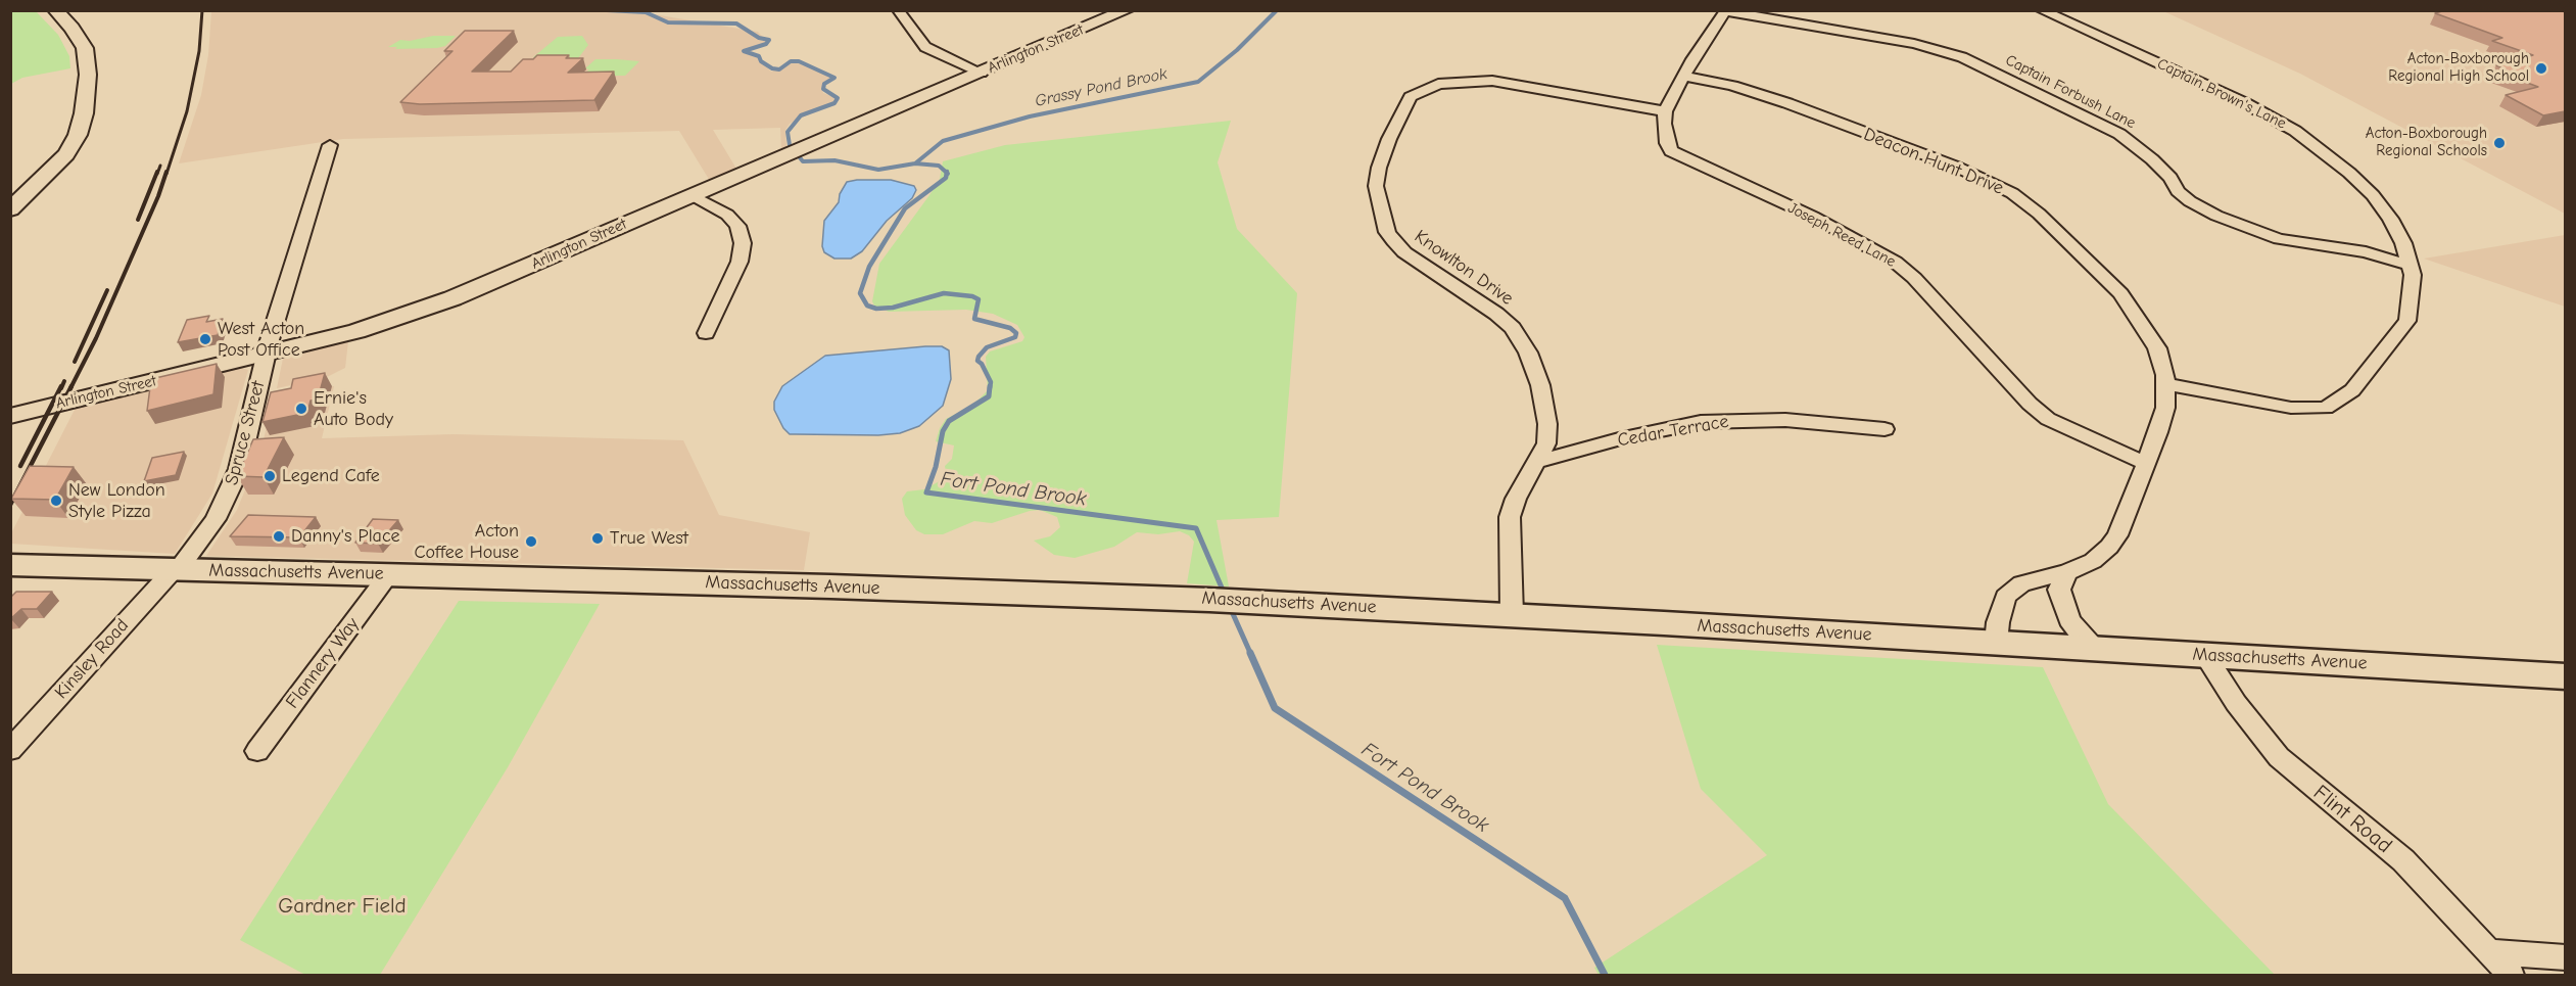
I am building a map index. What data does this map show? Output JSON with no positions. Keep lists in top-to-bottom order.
{
  "streets": {
    "main road": ["Massachusetts Avenue"],
    "street": [
      "Arlington Street",
      "Captain Forbush Lane",
      "Captain Brown's Lane",
      "Deacon Hunt Drive",
      "Joseph Reed Lane",
      "Knowlton Drive",
      "Cedar Terrace",
      "Spruce Street",
      "Kinsley Road",
      "Flannery Way",
      "Flint Road"
    ]
  },
  "crossings": [
    ["Arlington Street", "Spruce Street"],
    ["Captain Forbush Lane", "Captain Brown's Lane"],
    ["Captain Brown's Lane", "Deacon Hunt Drive"],
    ["Deacon Hunt Drive", "Joseph Reed Lane"],
    ["Deacon Hunt Drive", "Massachusetts Avenue"],
    ["Joseph Reed Lane", "Knowlton Drive"],
    ["Knowlton Drive", "Cedar Terrace"],
    ["Knowlton Drive", "Massachusetts Avenue"],
    ["Spruce Street", "Massachusetts Avenue"],
    ["Spruce Street", "Kinsley Road"],
    ["Massachusetts Avenue", "Kinsley Road"],
    ["Massachusetts Avenue", "Flannery Way"],
    ["Massachusetts Avenue", "Flint Road"]
  ],
  "water": ["Grassy Pond Brook", "Fort Pond Brook"],
  "parks": ["Gardner Field"],
  "places": [
    "Acton-Boxborough Regional High School",
    "Acton-Boxborough Regional Schools",
    "West Acton Post Office",
    "Ernie's Auto Body",
    "Legend Cafe",
    "New London Style Pizza",
    "Danny's Place",
    "True West",
    "Acton Coffee House"
  ]
}
